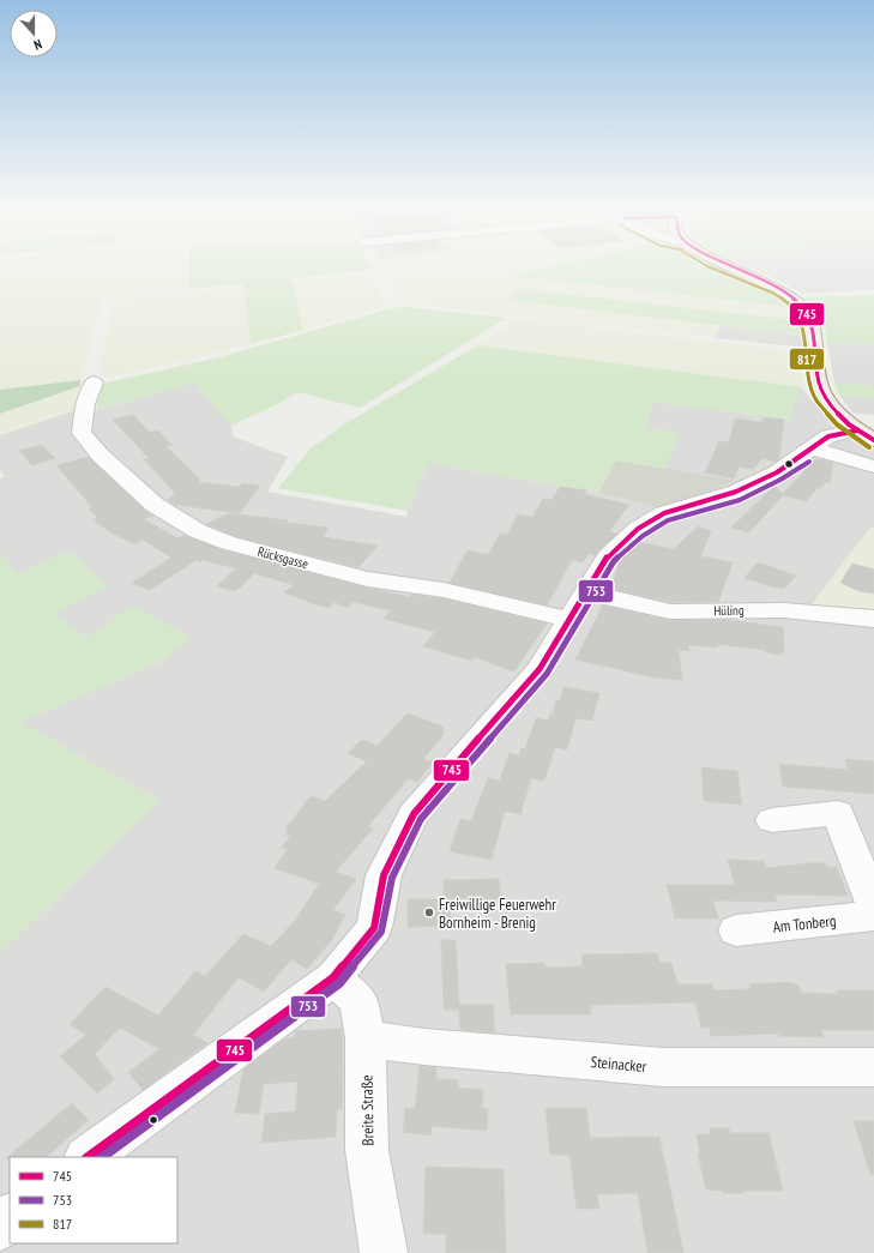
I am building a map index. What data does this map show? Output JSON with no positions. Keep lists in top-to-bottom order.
{
  "streets": {
    "street": [
      "Rücksgasse",
      "Hüling",
      "Am Tonberg",
      "Steinacker",
      "Breite Straße"
    ]
  },
  "crossings": [
    ["Steinacker", "Breite Straße"]
  ],
  "places": ["Freiwillige Feuerwehr Bornheim - Brenig"],
  "lines": ["transit line 745", "transit line 817", "transit line 753"],
  "legend": ["745", "753", "817"],
  "north": "bottom"
}
